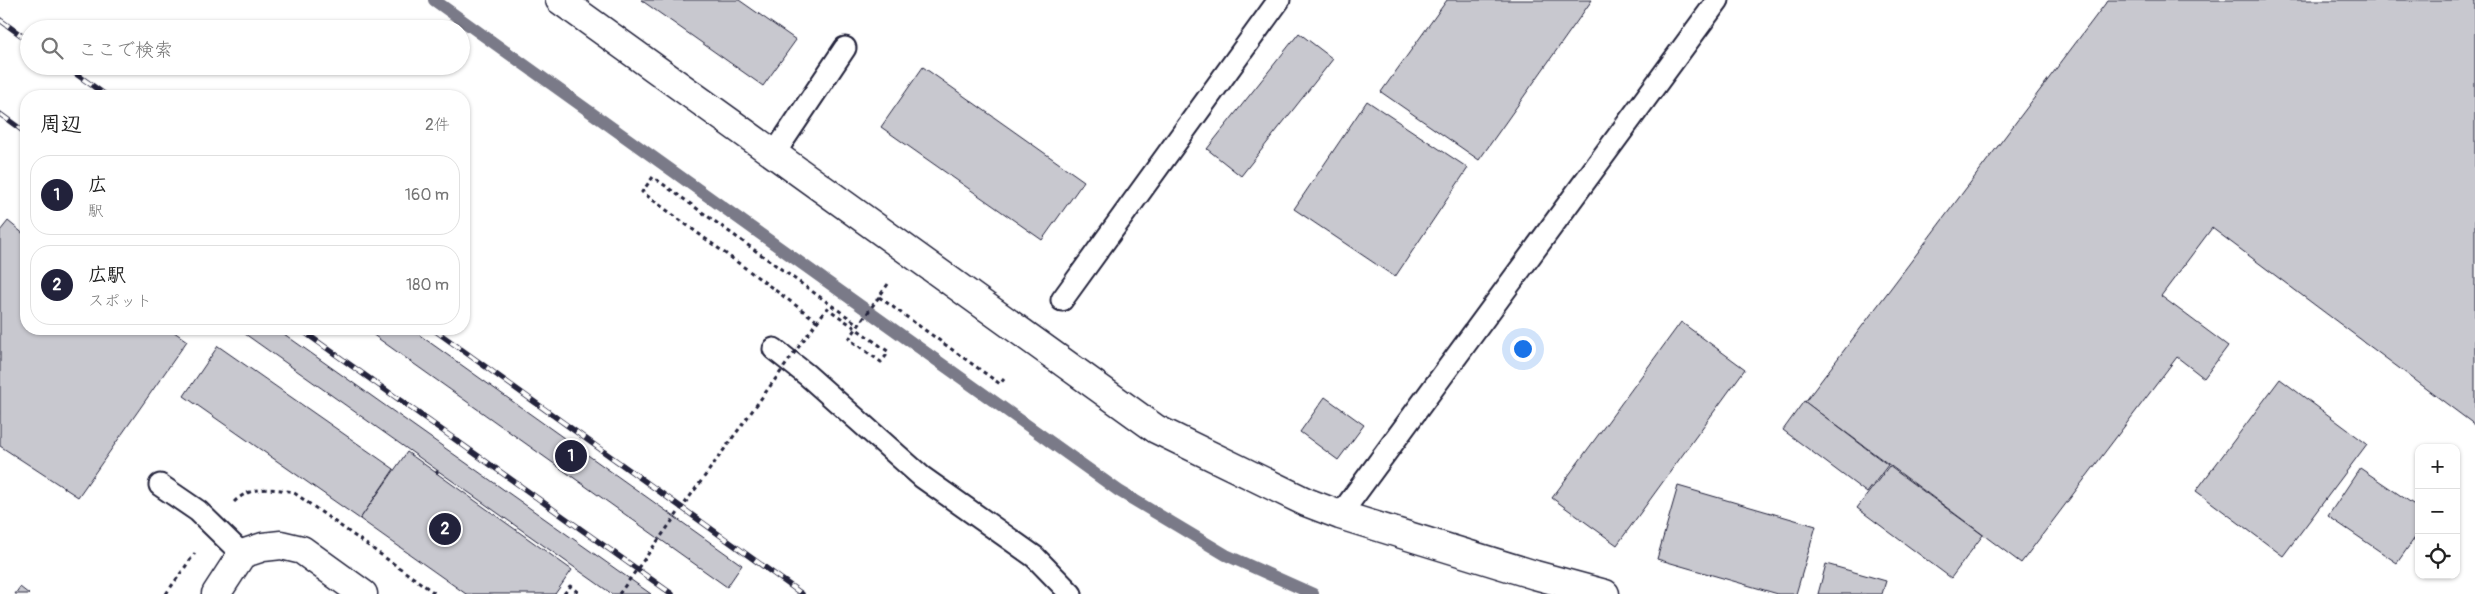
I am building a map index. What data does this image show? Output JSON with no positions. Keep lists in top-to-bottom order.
{
  "page": {
    "search": "ここで検索",
    "heading": ["周辺", "2件"],
    "list": [
      {
        "mark": "1",
        "name": "広",
        "note": "駅",
        "value": "160 m"
      },
      {
        "mark": "2",
        "name": "広駅",
        "note": "スポット",
        "value": "180 m"
      }
    ],
    "pins": ["1", "2"],
    "map_buttons": ["+", "−"]
  }
}
